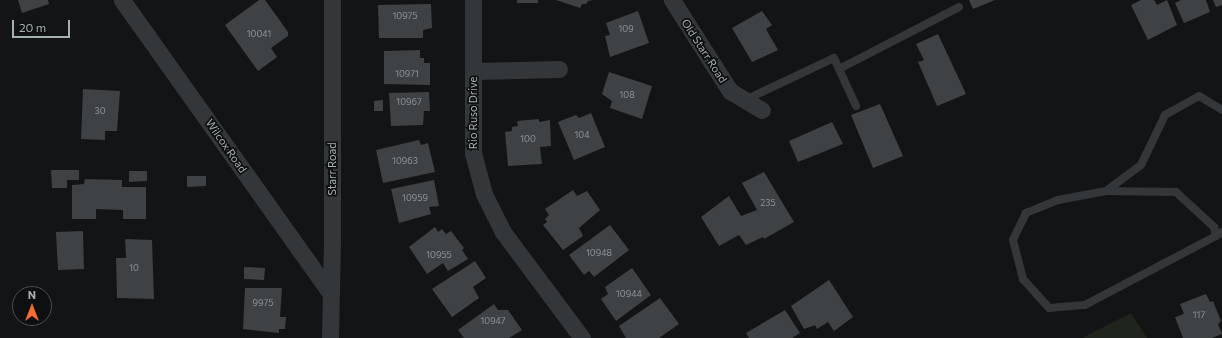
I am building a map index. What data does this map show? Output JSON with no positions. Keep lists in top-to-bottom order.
{
  "streets": {
    "street": [
      "Old Starr Road",
      "Rio Ruso Drive",
      "Wilcox Road",
      "Starr Road"
    ]
  },
  "crossings": [
    ["Wilcox Road", "Starr Road"]
  ],
  "house_numbers": [
    "10975",
    "109",
    "10041",
    "10971",
    "108",
    "10967",
    "30",
    "104",
    "100",
    "10963",
    "10959",
    "235",
    "10948",
    "10955",
    "10",
    "10944",
    "9975",
    "117",
    "10947"
  ],
  "scale_bar": "20 m",
  "north": "top"
}
